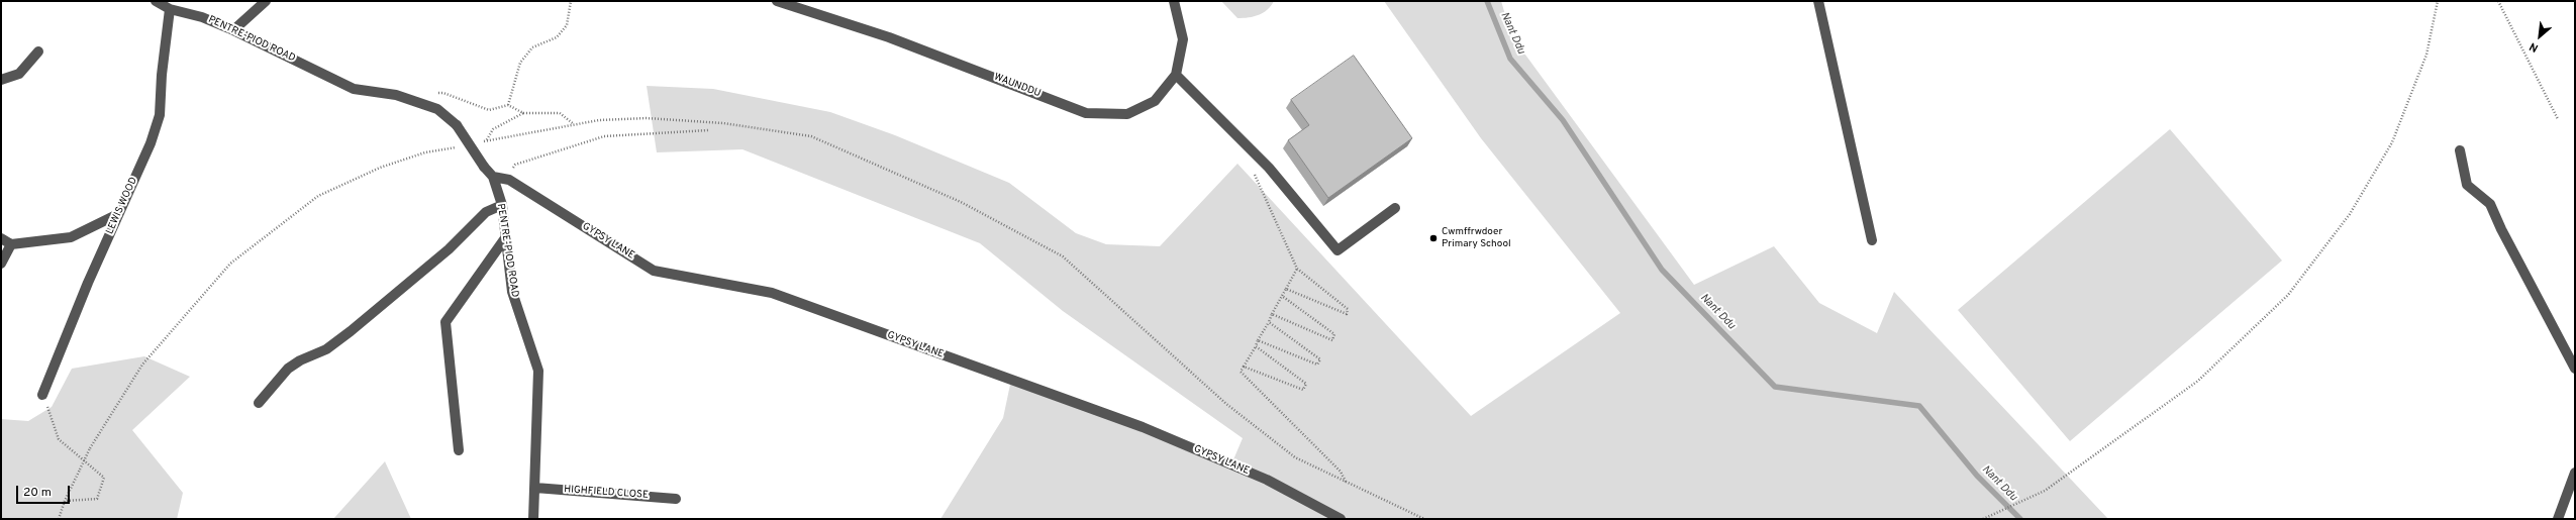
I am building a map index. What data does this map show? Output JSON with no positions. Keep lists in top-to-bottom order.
{
  "streets": {
    "street": [
      "PENTRE-PIOD ROAD",
      "WAUNDDU",
      "LEWIS WOOD",
      "GYPSY LANE",
      "HIGHFIELD CLOSE"
    ]
  },
  "crossings": [
    ["PENTRE-PIOD ROAD", "LEWIS WOOD"],
    ["PENTRE-PIOD ROAD", "GYPSY LANE"],
    ["PENTRE-PIOD ROAD", "HIGHFIELD CLOSE"]
  ],
  "water": ["Nant Ddu"],
  "places": ["Cwmffrwdoer Primary School"],
  "scale_bar": "20 m",
  "north": "bottom left"
}
